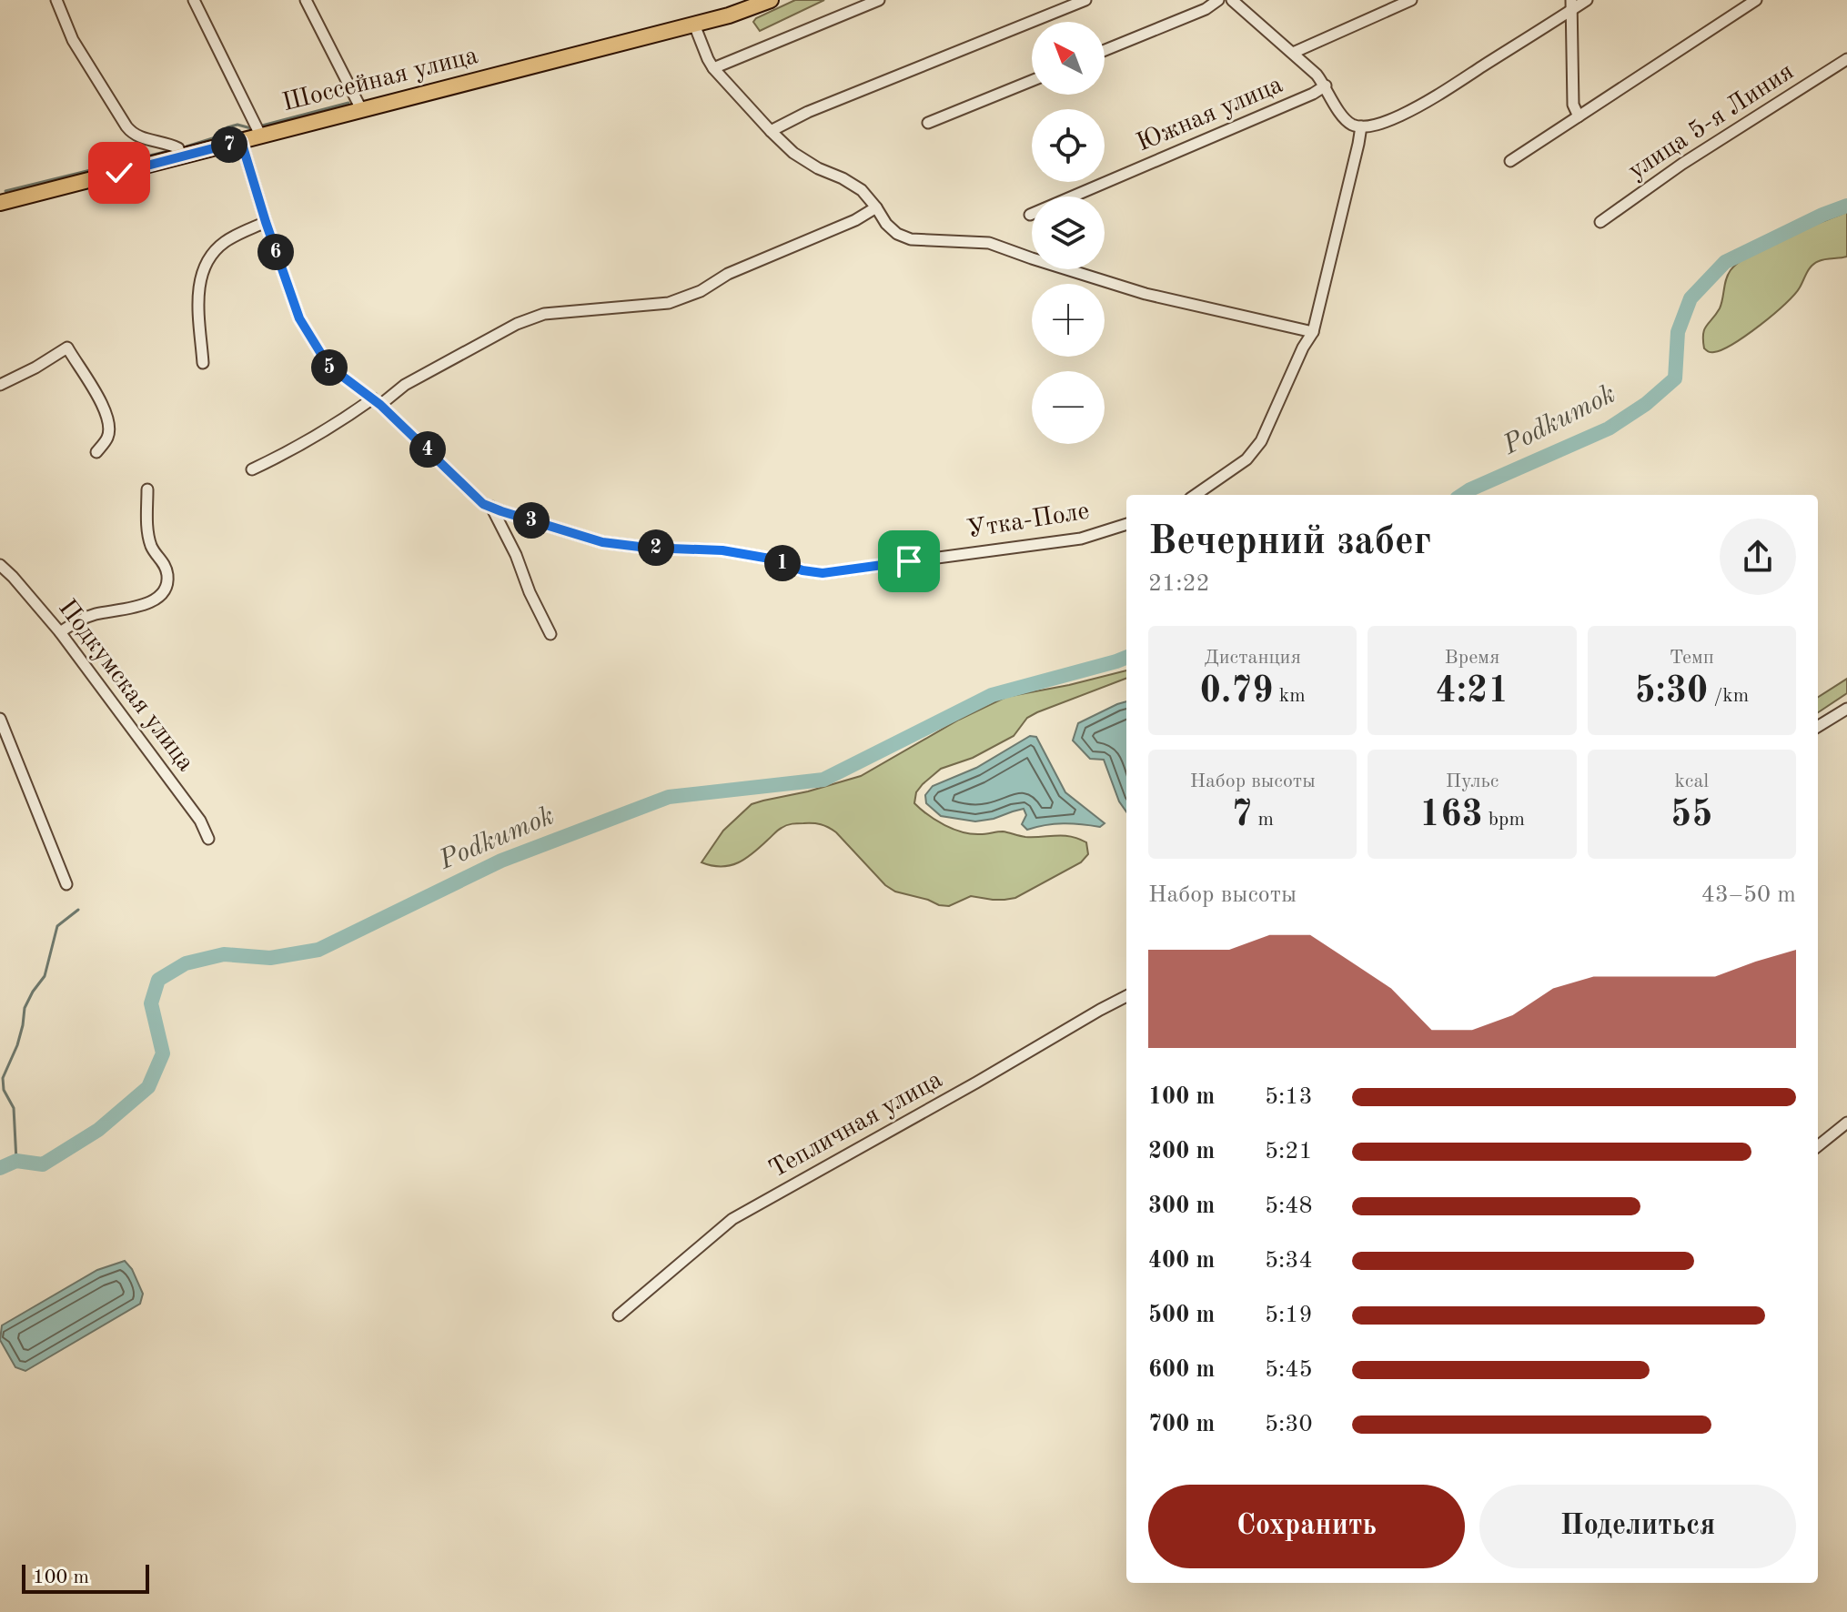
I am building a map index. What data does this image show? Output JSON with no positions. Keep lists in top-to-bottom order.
{
  "streets": {
    "main road": ["Шоссейная улица"],
    "street": [
      "Южная улица",
      "улица 5-я Линия",
      "Утка-Поле",
      "Подкумская улица",
      "Тепличная улица"
    ]
  },
  "crossings": [
    ["Шоссейная улица", "Утка-Поле"]
  ],
  "water": ["Podkumok"],
  "scale_bar": "100 m",
  "north": "top left",
  "page": {
    "map_buttons": ["+", "−"],
    "pins": [
      "7",
      "6",
      "5",
      "4",
      "3",
      "2",
      "1"
    ],
    "heading": ["Вечерний забег", "21:22"],
    "stats": [
      ["Дистанция", "0.79 km"],
      ["Время", "4:21"],
      ["Темп", "5:30 /km"],
      ["Набор высоты", "7 m"],
      ["Пульс", "163 bpm"],
      ["kcal", "55"]
    ],
    "chart": ["Набор высоты", "43–50 m"],
    "list": [
      {
        "name": "100 m",
        "note": "5:13"
      },
      {
        "name": "200 m",
        "note": "5:21"
      },
      {
        "name": "300 m",
        "note": "5:48"
      },
      {
        "name": "400 m",
        "note": "5:34"
      },
      {
        "name": "500 m",
        "note": "5:19"
      },
      {
        "name": "600 m",
        "note": "5:45"
      },
      {
        "name": "700 m",
        "note": "5:30"
      }
    ],
    "buttons": ["Сохранить", "Поделиться"],
    "scale": "100 m"
  }
}
